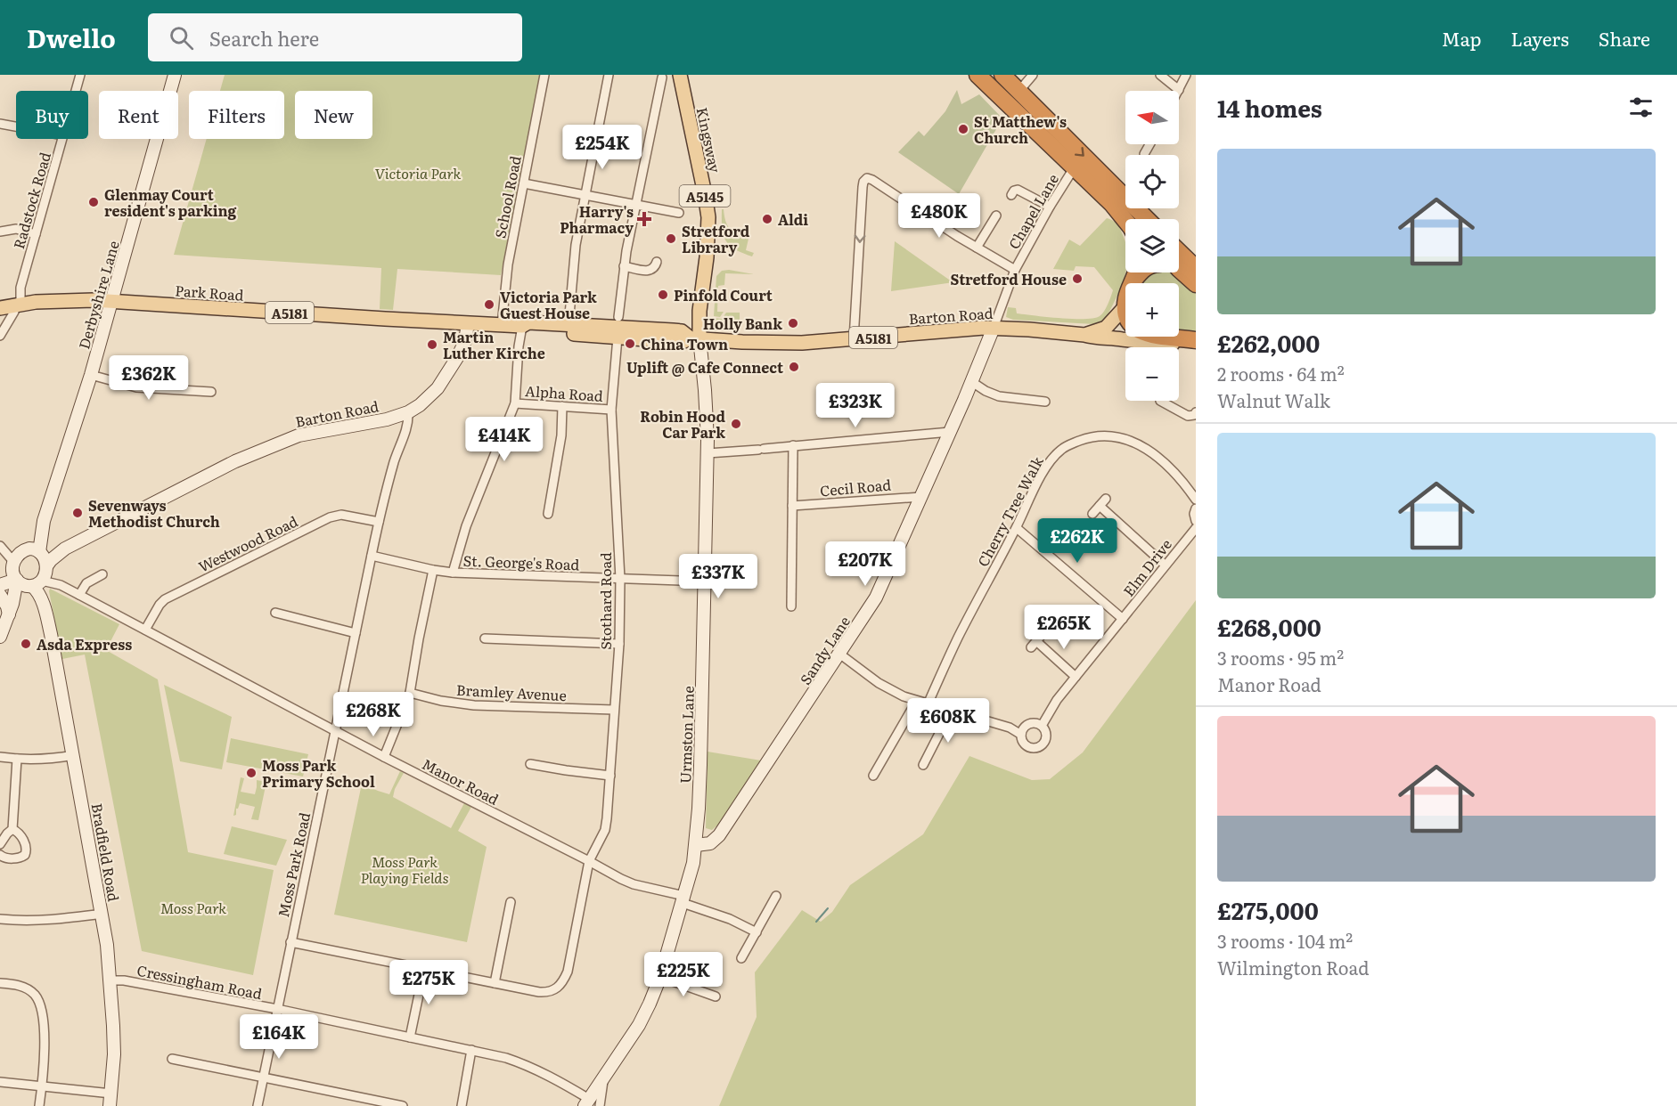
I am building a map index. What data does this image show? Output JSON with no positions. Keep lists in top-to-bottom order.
{
  "streets": {
    "main road": [
      "Kingsway",
      "A5145",
      "Park Road",
      "A5181",
      "Barton Road"
    ],
    "street": [
      "School Road",
      "Radstock Road",
      "Chapel Lane",
      "Derbyshire Lane",
      "Alpha Road",
      "Cecil Road",
      "Cherry Tree Walk",
      "Westwood Road",
      "St. George's Road",
      "Elm Drive",
      "Stothard Road",
      "Sandy Lane",
      "Bramley Avenue",
      "Urmston Lane",
      "Manor Road",
      "Bradfield Road",
      "Moss Park Road",
      "Cressingham Road"
    ]
  },
  "crossings": [
    ["Kingsway", "Barton Road"],
    ["Kingsway", "Urmston Lane"],
    ["School Road", "Barton Road"],
    ["Radstock Road", "Park Road"],
    ["Chapel Lane", "Barton Road"],
    ["Chapel Lane", "Sandy Lane"],
    ["Park Road", "Derbyshire Lane"],
    ["Park Road", "Barton Road"],
    ["Derbyshire Lane", "Barton Road"],
    ["Derbyshire Lane", "Manor Road"],
    ["Derbyshire Lane", "Bradfield Road"],
    ["Barton Road", "Stothard Road"],
    ["Barton Road", "Sandy Lane"],
    ["Barton Road", "Urmston Lane"],
    ["Barton Road", "Manor Road"],
    ["Barton Road", "Bradfield Road"],
    ["Barton Road", "Moss Park Road"],
    ["Alpha Road", "Stothard Road"],
    ["Cecil Road", "Sandy Lane"],
    ["Westwood Road", "Manor Road"],
    ["Westwood Road", "Moss Park Road"],
    ["St. George's Road", "Stothard Road"],
    ["St. George's Road", "Urmston Lane"],
    ["St. George's Road", "Moss Park Road"],
    ["Stothard Road", "Bramley Avenue"],
    ["Stothard Road", "Manor Road"],
    ["Stothard Road", "Moss Park Road"],
    ["Sandy Lane", "Urmston Lane"],
    ["Urmston Lane", "Manor Road"],
    ["Urmston Lane", "Cressingham Road"],
    ["Manor Road", "Bradfield Road"],
    ["Manor Road", "Moss Park Road"],
    ["Bradfield Road", "Cressingham Road"],
    ["Moss Park Road", "Cressingham Road"]
  ],
  "parks": ["Victoria Park", "Moss Park Playing Fields", "Moss Park"],
  "places": {
    "other": [
      "St Matthew's Church",
      "Glenmay Court resident's parking",
      "Aldi",
      "Stretford Library",
      "Stretford House",
      "Pinfold Court",
      "Victoria Park Guest House",
      "Holly Bank",
      "China Town",
      "Martin Luther Kirche",
      "Uplift @ Cafe Connect",
      "Robin Hood Car Park",
      "Sevenways Methodist Church",
      "Asda Express",
      "Moss Park Primary School"
    ],
    "health": ["Harry's Pharmacy"]
  },
  "north": "left",
  "page": {
    "header": "Dwello",
    "search": "Search here",
    "nav": ["Map", "Layers", "Share"],
    "heading": "14 homes",
    "map_buttons": ["+", "−"],
    "chip": [
      "Buy",
      "Rent",
      "Filters",
      "New"
    ],
    "price": [
      "£254K",
      "£480K",
      "£362K",
      "£323K",
      "£414K",
      "£262K",
      "£207K",
      "£337K",
      "£265K",
      "£268K",
      "£608K",
      "£225K",
      "£275K",
      "£164K"
    ],
    "list": [
      {
        "name": "£262,000",
        "note": "2 rooms · 64 m² · Walnut Walk"
      },
      {
        "name": "£268,000",
        "note": "3 rooms · 95 m² · Manor Road"
      },
      {
        "name": "£275,000",
        "note": "3 rooms · 104 m² · Wilmington Road"
      }
    ]
  }
}
